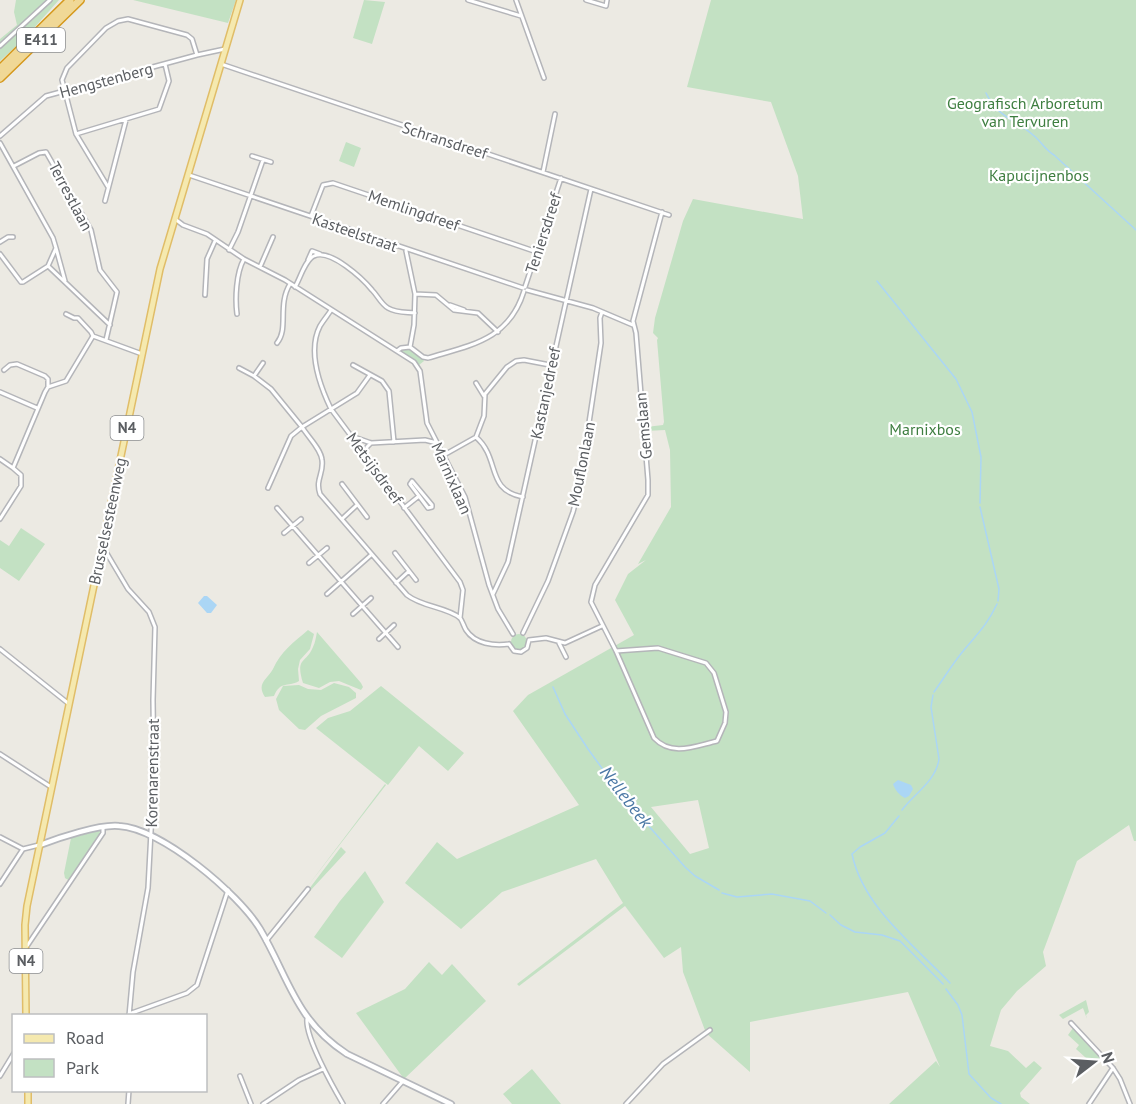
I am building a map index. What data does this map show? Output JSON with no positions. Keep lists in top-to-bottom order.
{
  "streets": {
    "highway": ["E411"],
    "main road": ["N4", "Brusselsesteenweg"],
    "street": [
      "Hengstenberg",
      "Schransdreef",
      "Terrestlaan",
      "Memlingdreef",
      "Kasteelstraat",
      "Teniersdreef",
      "Kastanjedreef",
      "Gemslaan",
      "Mouflonlaan",
      "Metsijsdreef",
      "Marnixlaan",
      "Korenarenstraat"
    ]
  },
  "crossings": [
    ["Hengstenberg", "Brusselsesteenweg"],
    ["Schransdreef", "Teniersdreef"],
    ["Schransdreef", "Kastanjedreef"],
    ["Schransdreef", "Gemslaan"],
    ["Schransdreef", "Brusselsesteenweg"],
    ["Memlingdreef", "Kasteelstraat"],
    ["Memlingdreef", "Teniersdreef"],
    ["Kasteelstraat", "Teniersdreef"],
    ["Kasteelstraat", "Kastanjedreef"],
    ["Kasteelstraat", "Gemslaan"],
    ["Kasteelstraat", "Mouflonlaan"],
    ["Kasteelstraat", "Brusselsesteenweg"],
    ["Kastanjedreef", "Marnixlaan"],
    ["Mouflonlaan", "Marnixlaan"],
    ["Metsijsdreef", "Marnixlaan"],
    ["Marnixlaan", "Brusselsesteenweg"],
    ["Brusselsesteenweg", "Korenarenstraat"]
  ],
  "water": ["Nellebeek"],
  "parks": ["Geografisch Arboretum van Tervuren", "Kapucijnenbos", "Marnixbos"],
  "legend": ["Road", "Park"],
  "north": "right"
}
